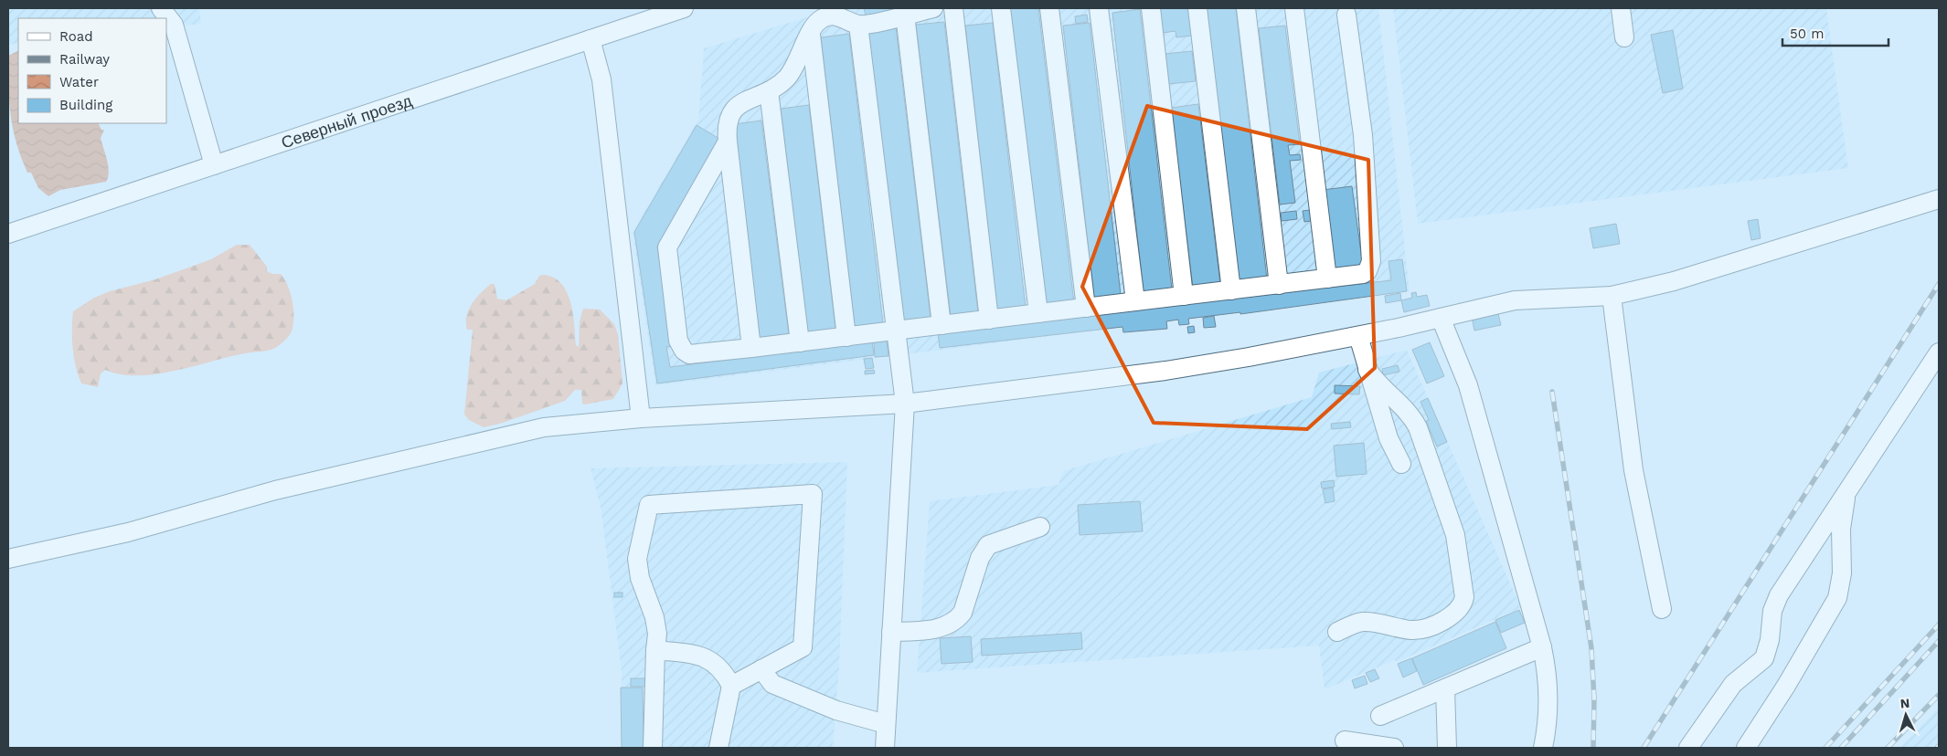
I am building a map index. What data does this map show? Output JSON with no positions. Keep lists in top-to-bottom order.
{
  "streets": {
    "street": ["Северный проезд"]
  },
  "legend": [
    "Road",
    "Railway",
    "Water",
    "Building"
  ],
  "scale_bar": "50 m",
  "north": "top"
}
